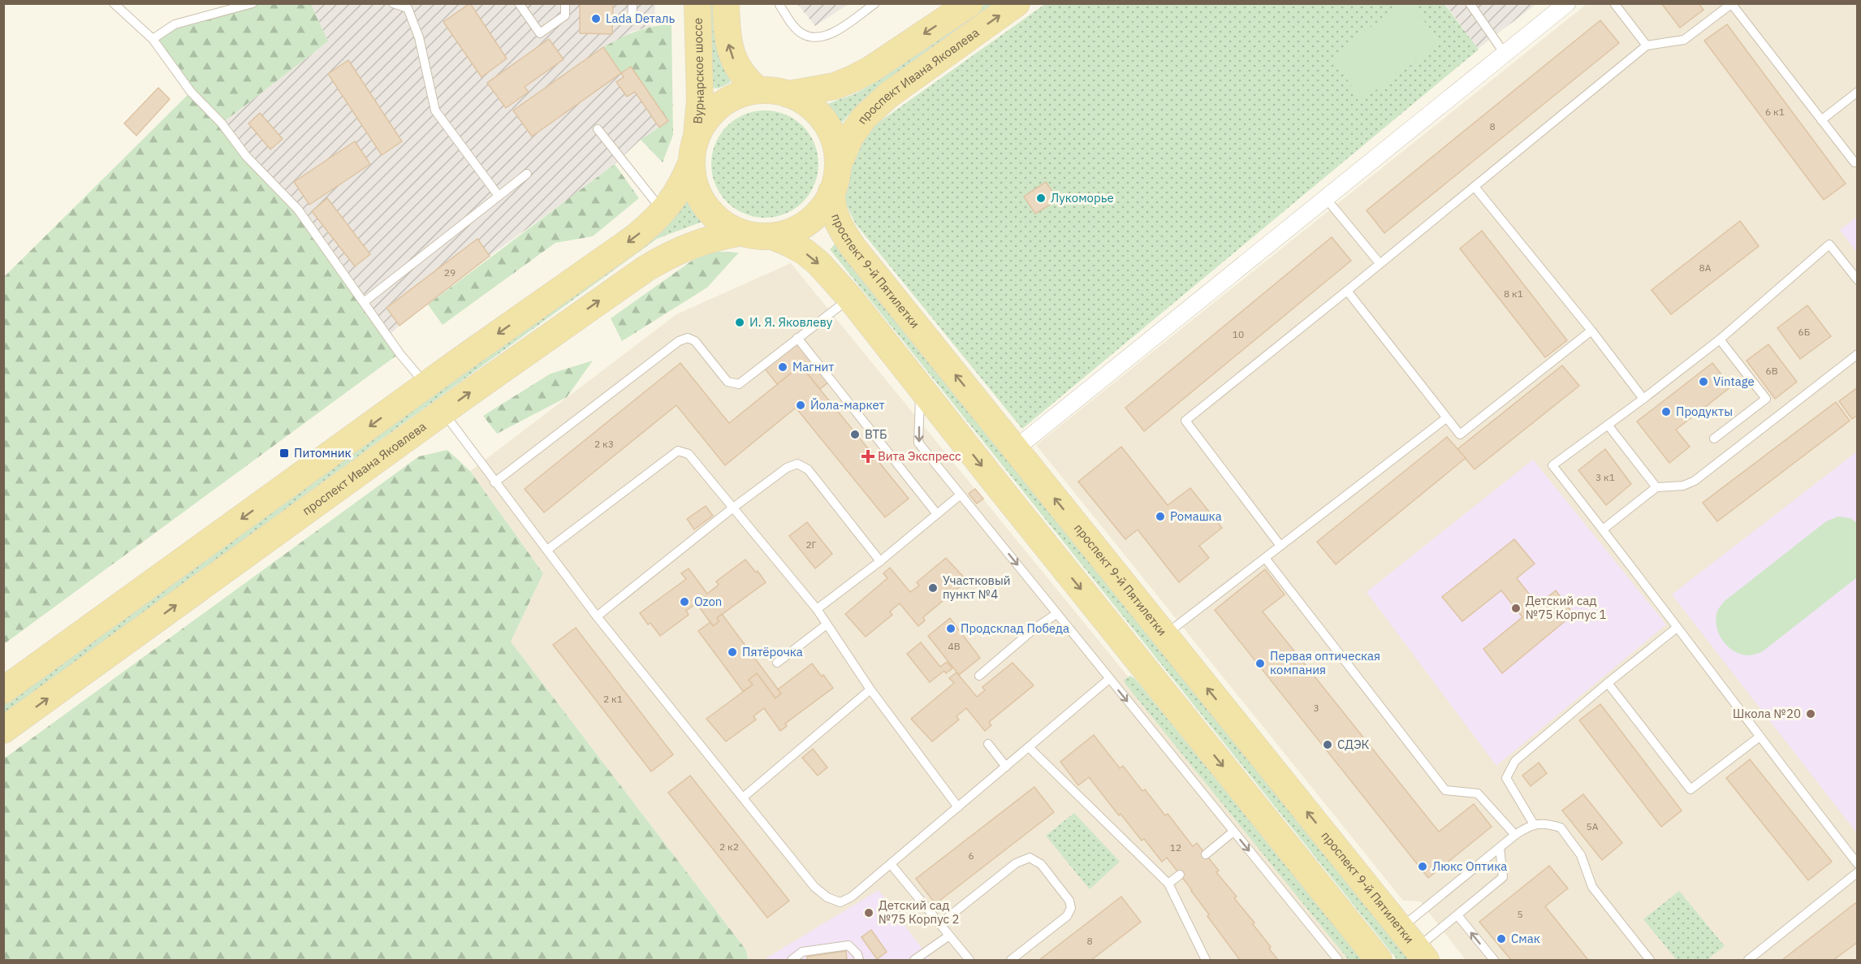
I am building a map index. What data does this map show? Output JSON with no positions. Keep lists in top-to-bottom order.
{
  "streets": {
    "main road": ["Вурнарское шоссе", "проспект Ивана Яковлева", "проспект 9-й Пятилетки"]
  },
  "crossings": [
    ["Вурнарское шоссе", "проспект Ивана Яковлева"],
    ["Вурнарское шоссе", "проспект 9-й Пятилетки"],
    ["проспект Ивана Яковлева", "проспект 9-й Пятилетки"]
  ],
  "places": {
    "other": [
      "Lada Dеталь",
      "Лукоморье",
      "И. Я. Яковлеву",
      "Магнит",
      "Vintage",
      "Йола-маркет",
      "Продукты",
      "ВТБ",
      "Ромашка",
      "Участковый пункт №4",
      "Ozon",
      "Детский сад №75 Корпус 1",
      "Продсклад Победа",
      "Пятёрочка",
      "Первая оптическая компания",
      "Школа №20",
      "СДЭК",
      "Люкс Оптика",
      "Детский сад №75 Корпус 2",
      "Смак"
    ],
    "transit": ["Питомник"],
    "health": ["Вита Экспресс"]
  },
  "house_numbers": [
    "6 к1",
    "8",
    "8А",
    "29",
    "8 к1",
    "6Б",
    "10",
    "6В",
    "2 к3",
    "3 к1",
    "2Г",
    "4В",
    "2 к1",
    "3",
    "5А",
    "2 к2",
    "12",
    "6",
    "5",
    "8"
  ]
}
